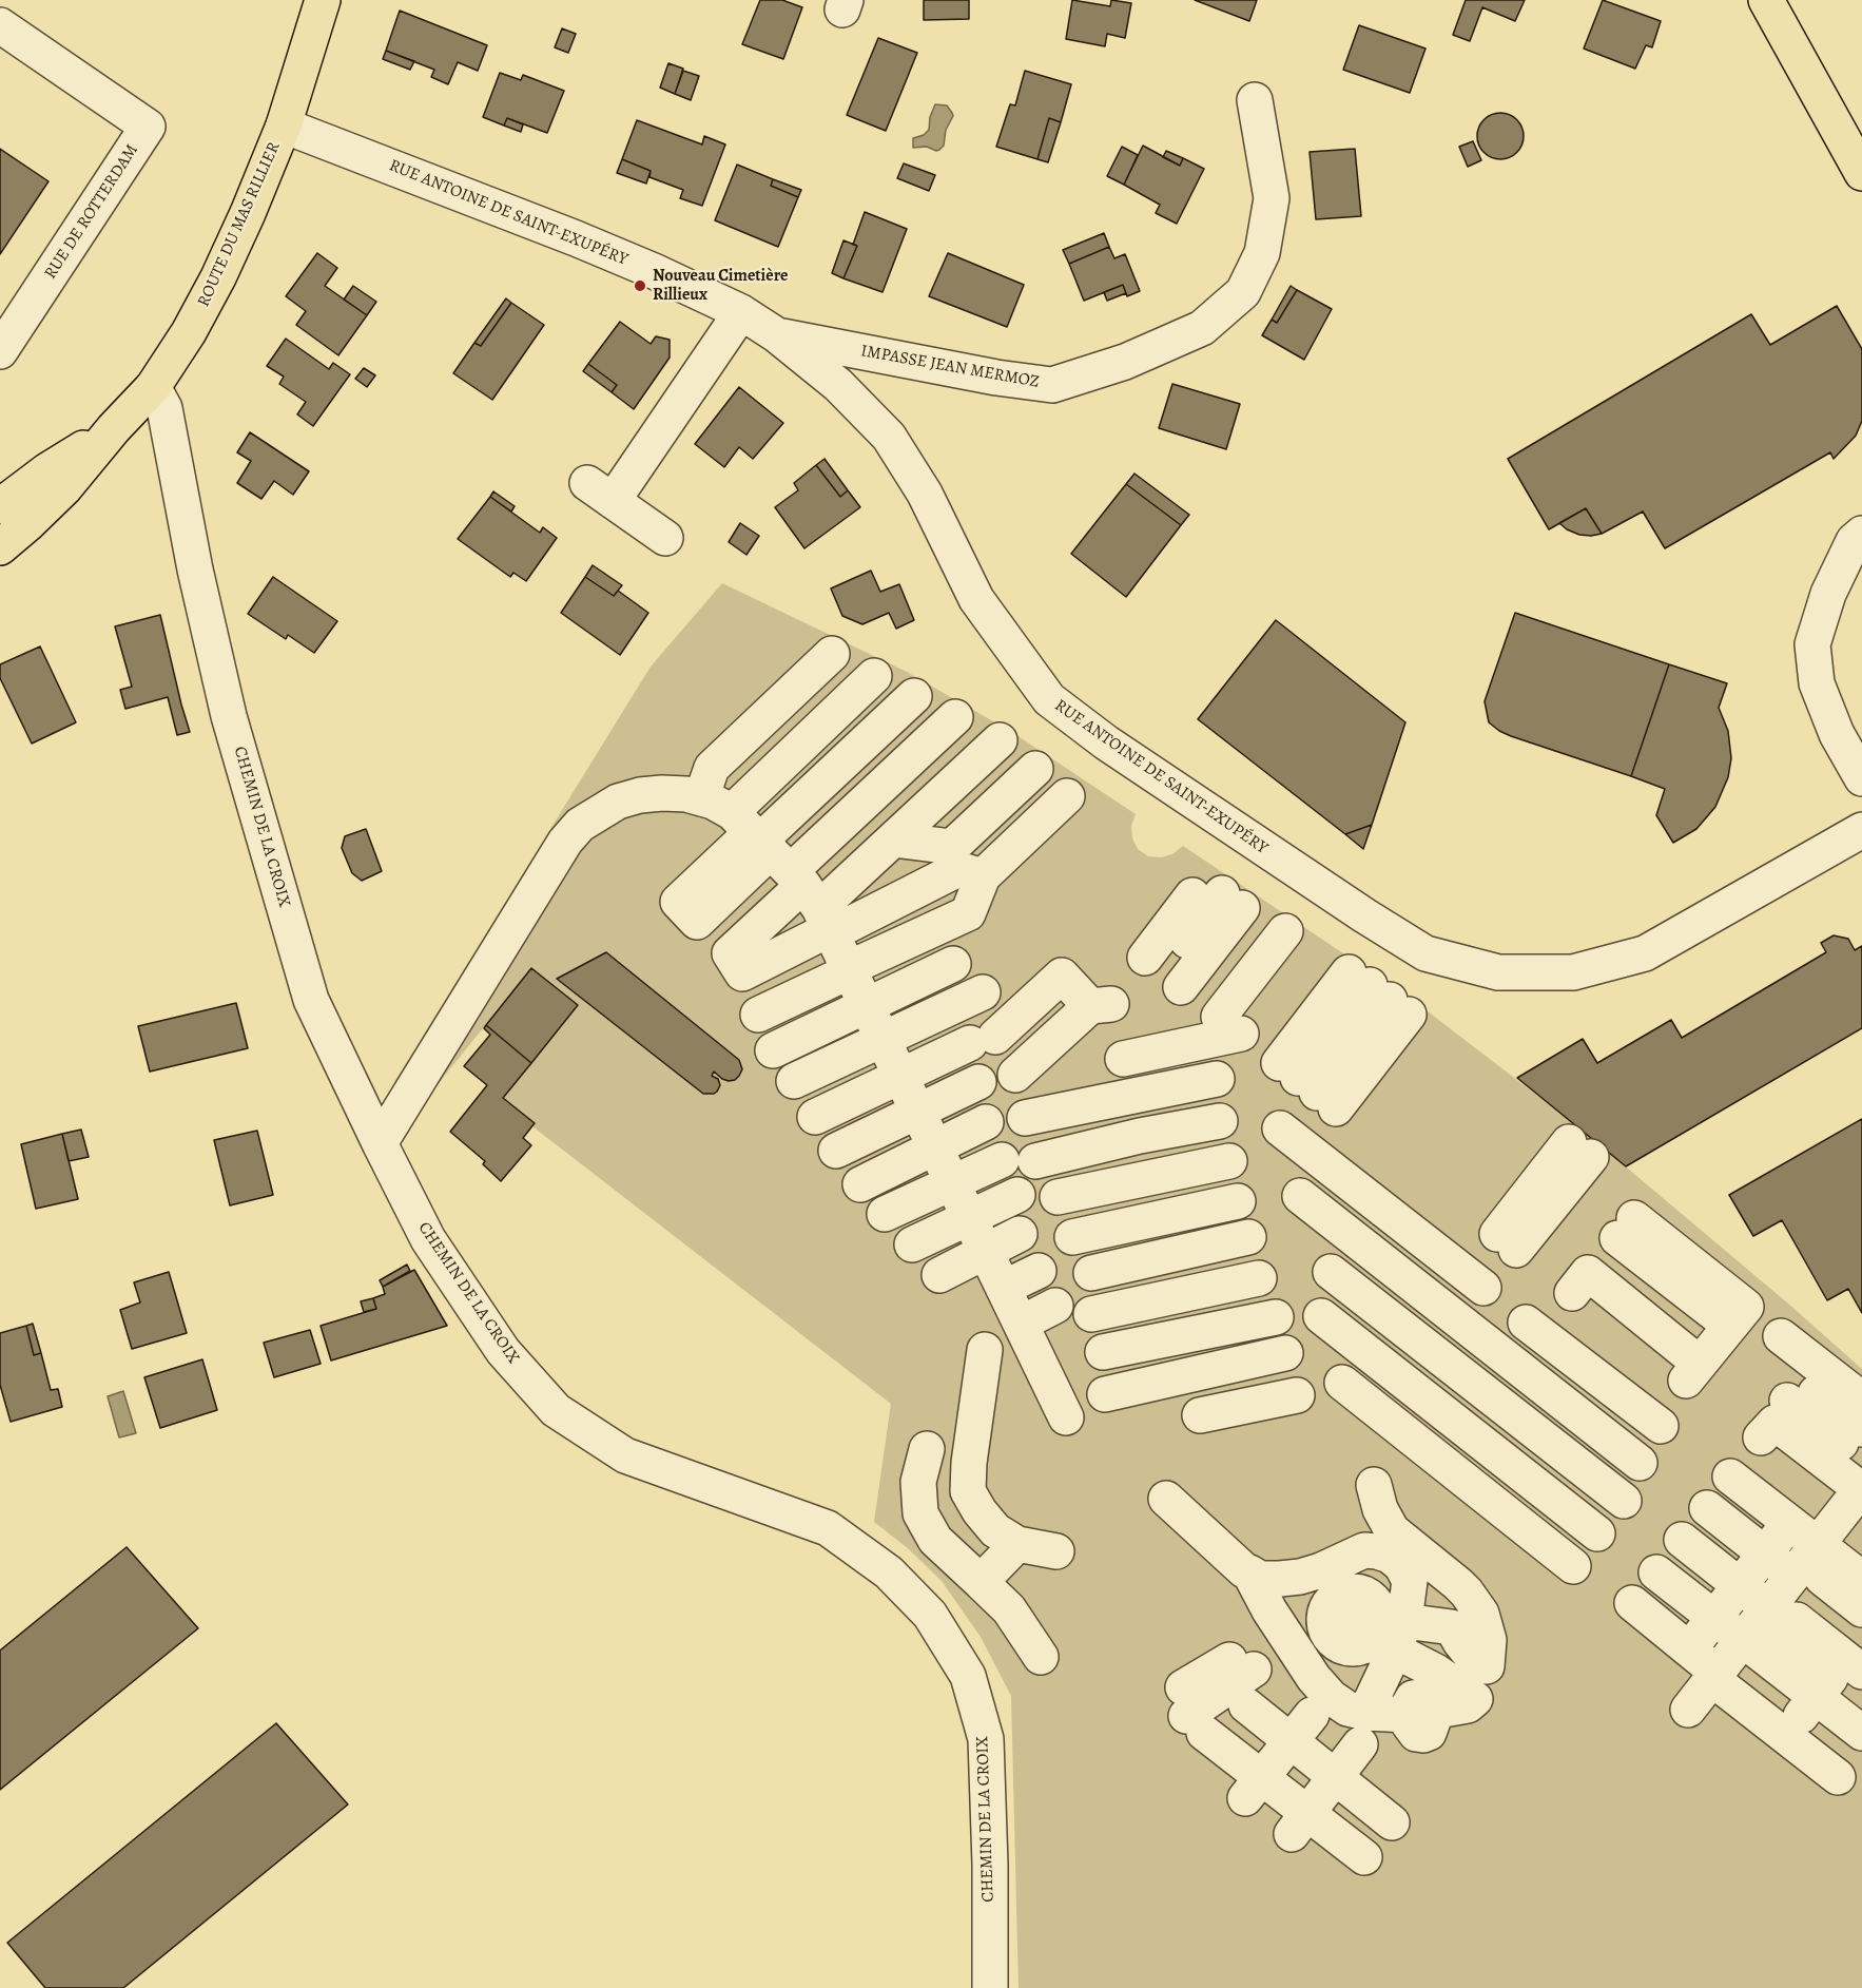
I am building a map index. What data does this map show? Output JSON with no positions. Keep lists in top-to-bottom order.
{
  "streets": {
    "main road": ["ROUTE DU MAS RILLIER"],
    "street": [
      "RUE DE ROTTERDAM",
      "RUE ANTOINE DE SAINT-EXUPÉRY",
      "IMPASSE JEAN MERMOZ",
      "CHEMIN DE LA CROIX"
    ]
  },
  "crossings": [
    ["RUE ANTOINE DE SAINT-EXUPÉRY", "ROUTE DU MAS RILLIER"],
    ["RUE ANTOINE DE SAINT-EXUPÉRY", "IMPASSE JEAN MERMOZ"],
    ["ROUTE DU MAS RILLIER", "CHEMIN DE LA CROIX"]
  ],
  "places": ["Nouveau Cimetière Rillieux"]
}
